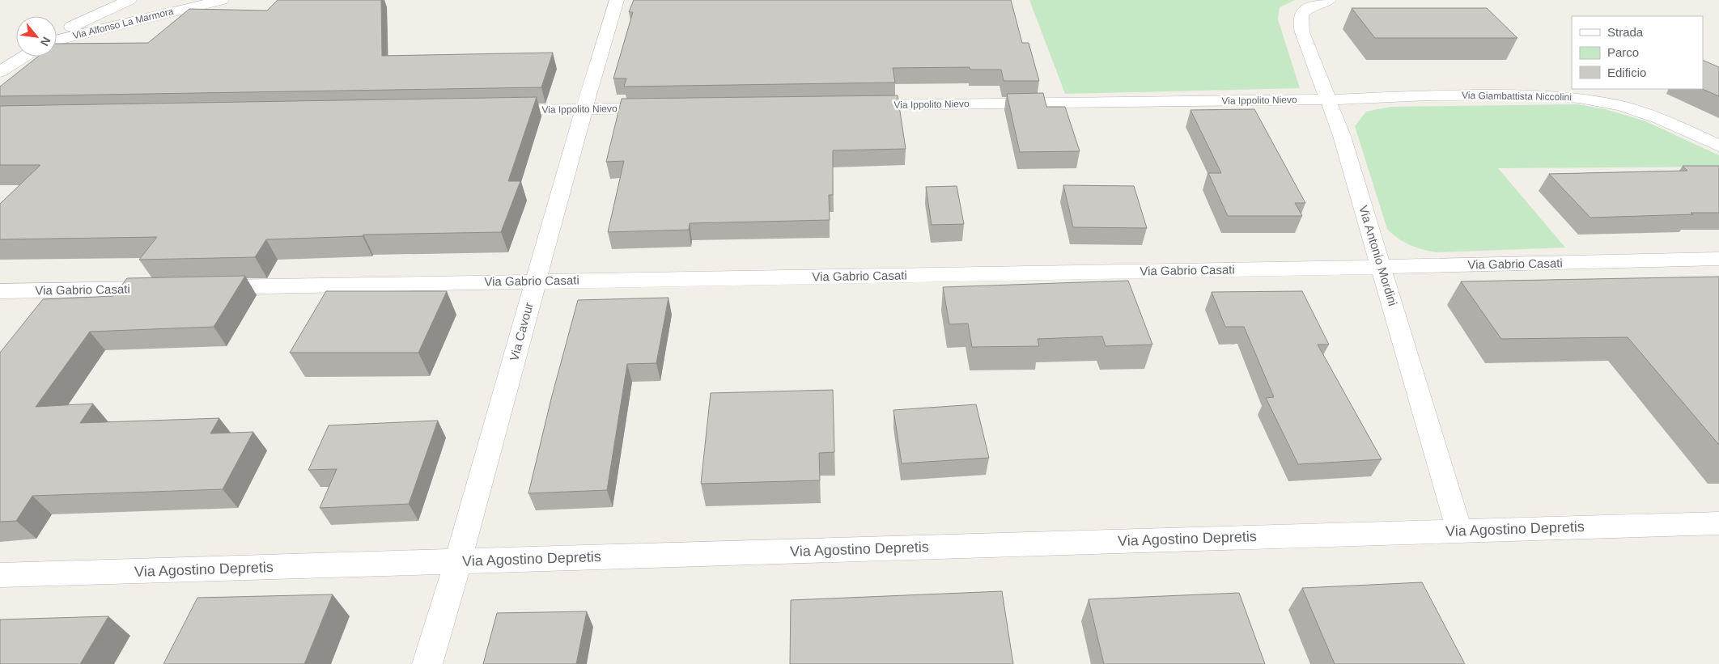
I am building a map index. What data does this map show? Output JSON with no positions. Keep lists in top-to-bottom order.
{
  "streets": {
    "street": [
      "Via Alfonso La Marmora",
      "Via Giambattista Niccolini",
      "Via Ippolito Nievo",
      "Via Antonio Mordini",
      "Via Gabrio Casati",
      "Via Cavour",
      "Via Agostino Depretis"
    ]
  },
  "crossings": [
    ["Via Giambattista Niccolini", "Via Ippolito Nievo"],
    ["Via Giambattista Niccolini", "Via Antonio Mordini"],
    ["Via Ippolito Nievo", "Via Antonio Mordini"],
    ["Via Ippolito Nievo", "Via Cavour"],
    ["Via Antonio Mordini", "Via Gabrio Casati"],
    ["Via Antonio Mordini", "Via Agostino Depretis"],
    ["Via Gabrio Casati", "Via Cavour"],
    ["Via Cavour", "Via Agostino Depretis"]
  ],
  "legend": ["Strada", "Parco", "Edificio"],
  "north": "bottom right"
}
